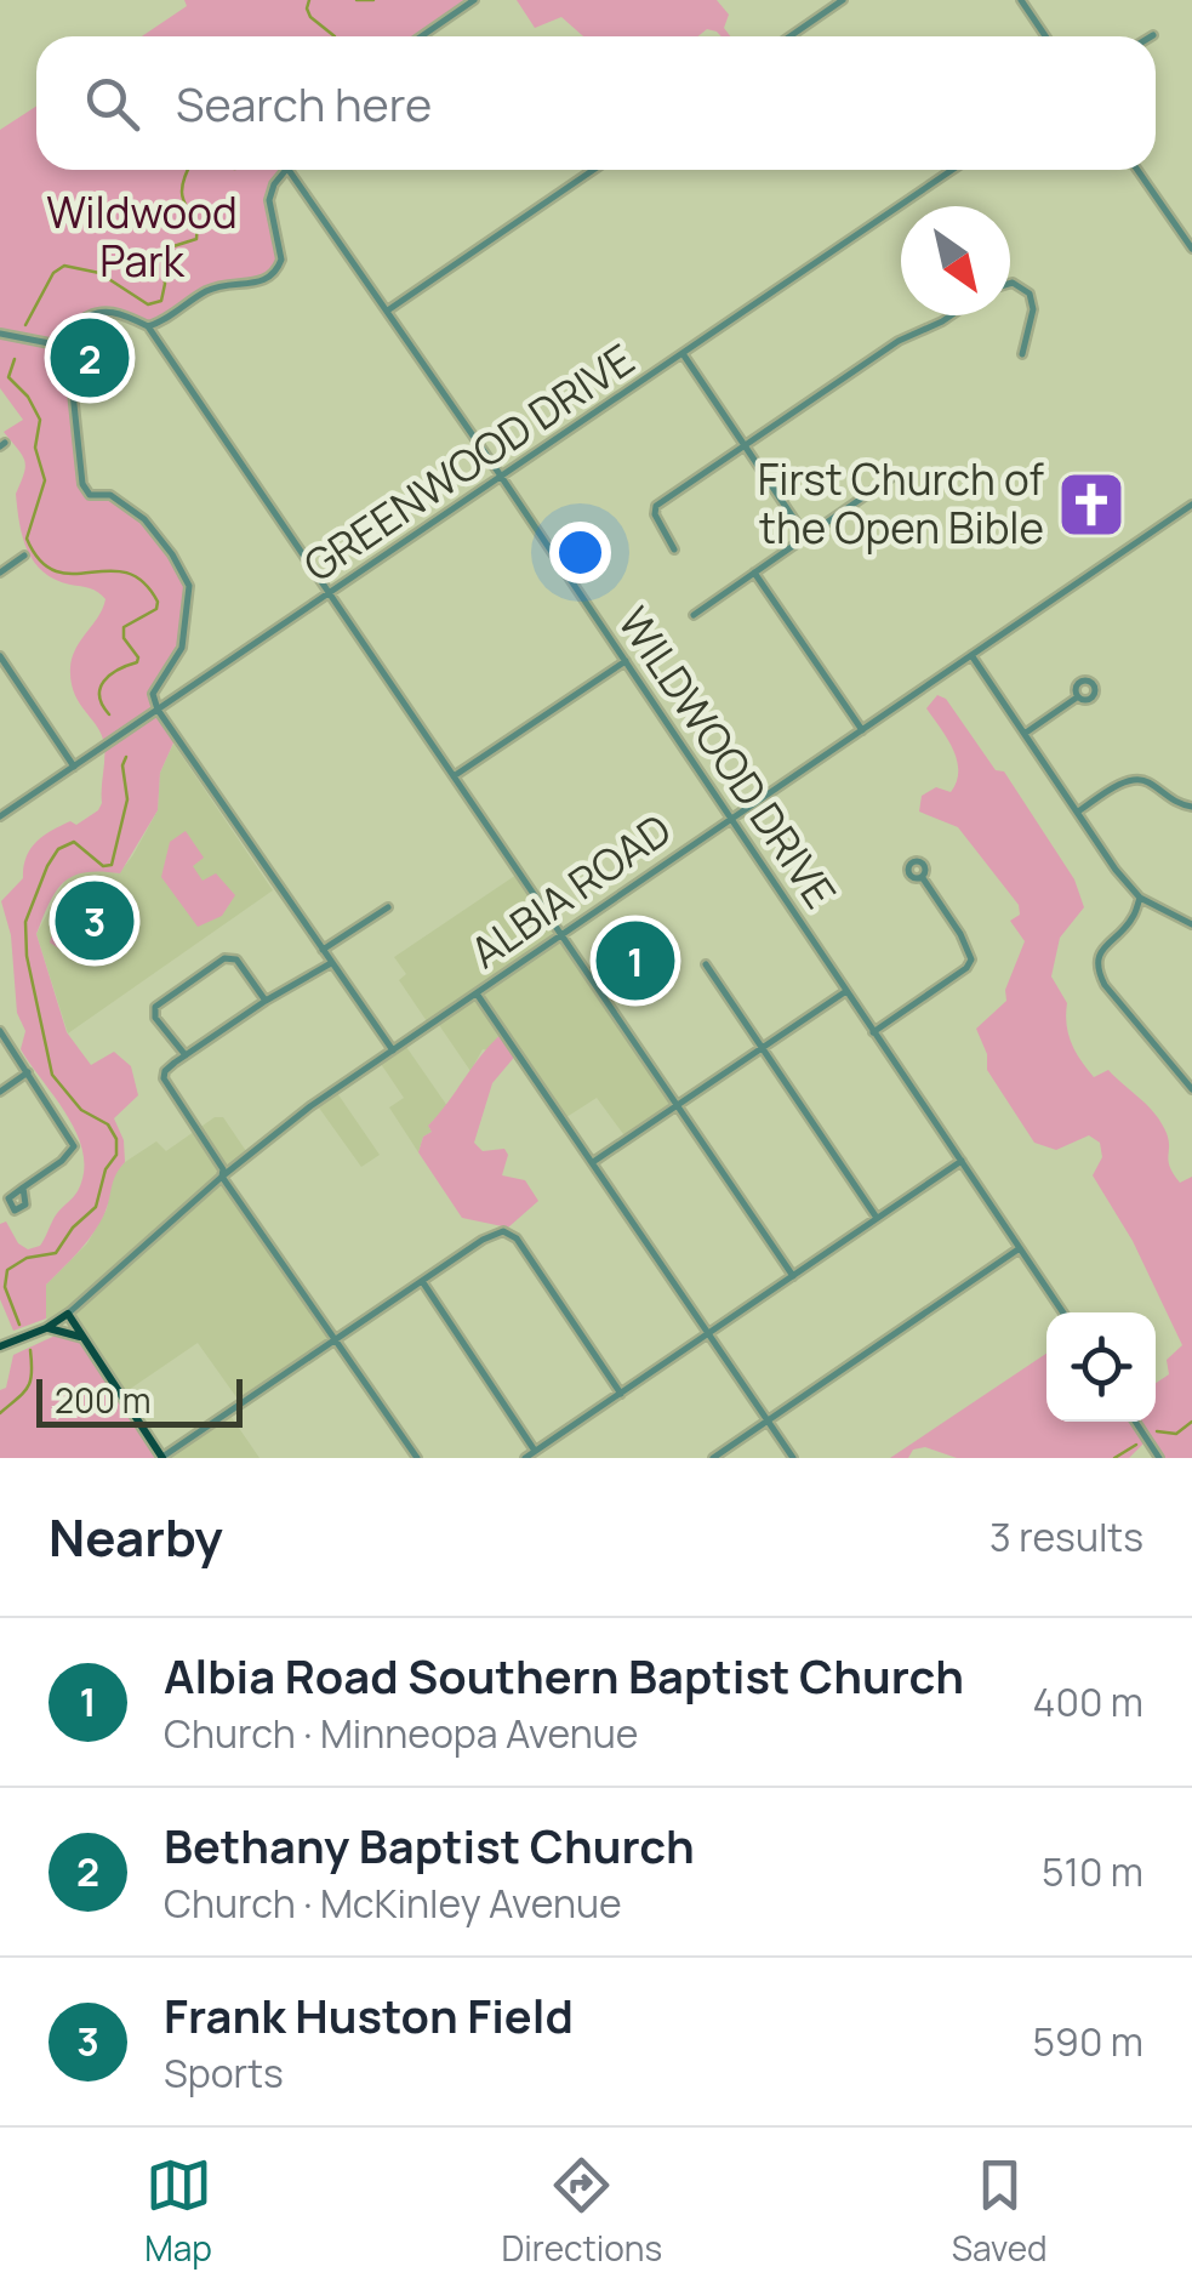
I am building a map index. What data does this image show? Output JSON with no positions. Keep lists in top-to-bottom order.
{
  "streets": {
    "main road": ["ALBIA ROAD"],
    "street": ["GREENWOOD DRIVE", "WILDWOOD DRIVE"]
  },
  "crossings": [
    ["GREENWOOD DRIVE", "WILDWOOD DRIVE"],
    ["WILDWOOD DRIVE", "ALBIA ROAD"]
  ],
  "parks": ["Wildwood Park"],
  "places": {
    "church": ["First Church of the Open Bible"]
  },
  "scale_bar": "200 m",
  "north": "bottom right",
  "page": {
    "search": "Search here",
    "pins": ["2", "3", "1"],
    "scale": "200 m",
    "heading": ["Nearby", "3 results"],
    "list": [
      {
        "mark": "1",
        "name": "Albia Road Southern Baptist Church",
        "note": "Church · Minneopa Avenue",
        "value": "400 m"
      },
      {
        "mark": "2",
        "name": "Bethany Baptist Church",
        "note": "Church · McKinley Avenue",
        "value": "510 m"
      },
      {
        "mark": "3",
        "name": "Frank Huston Field",
        "note": "Sports",
        "value": "590 m"
      }
    ],
    "nav": ["Map", "Directions", "Saved"]
  }
}
